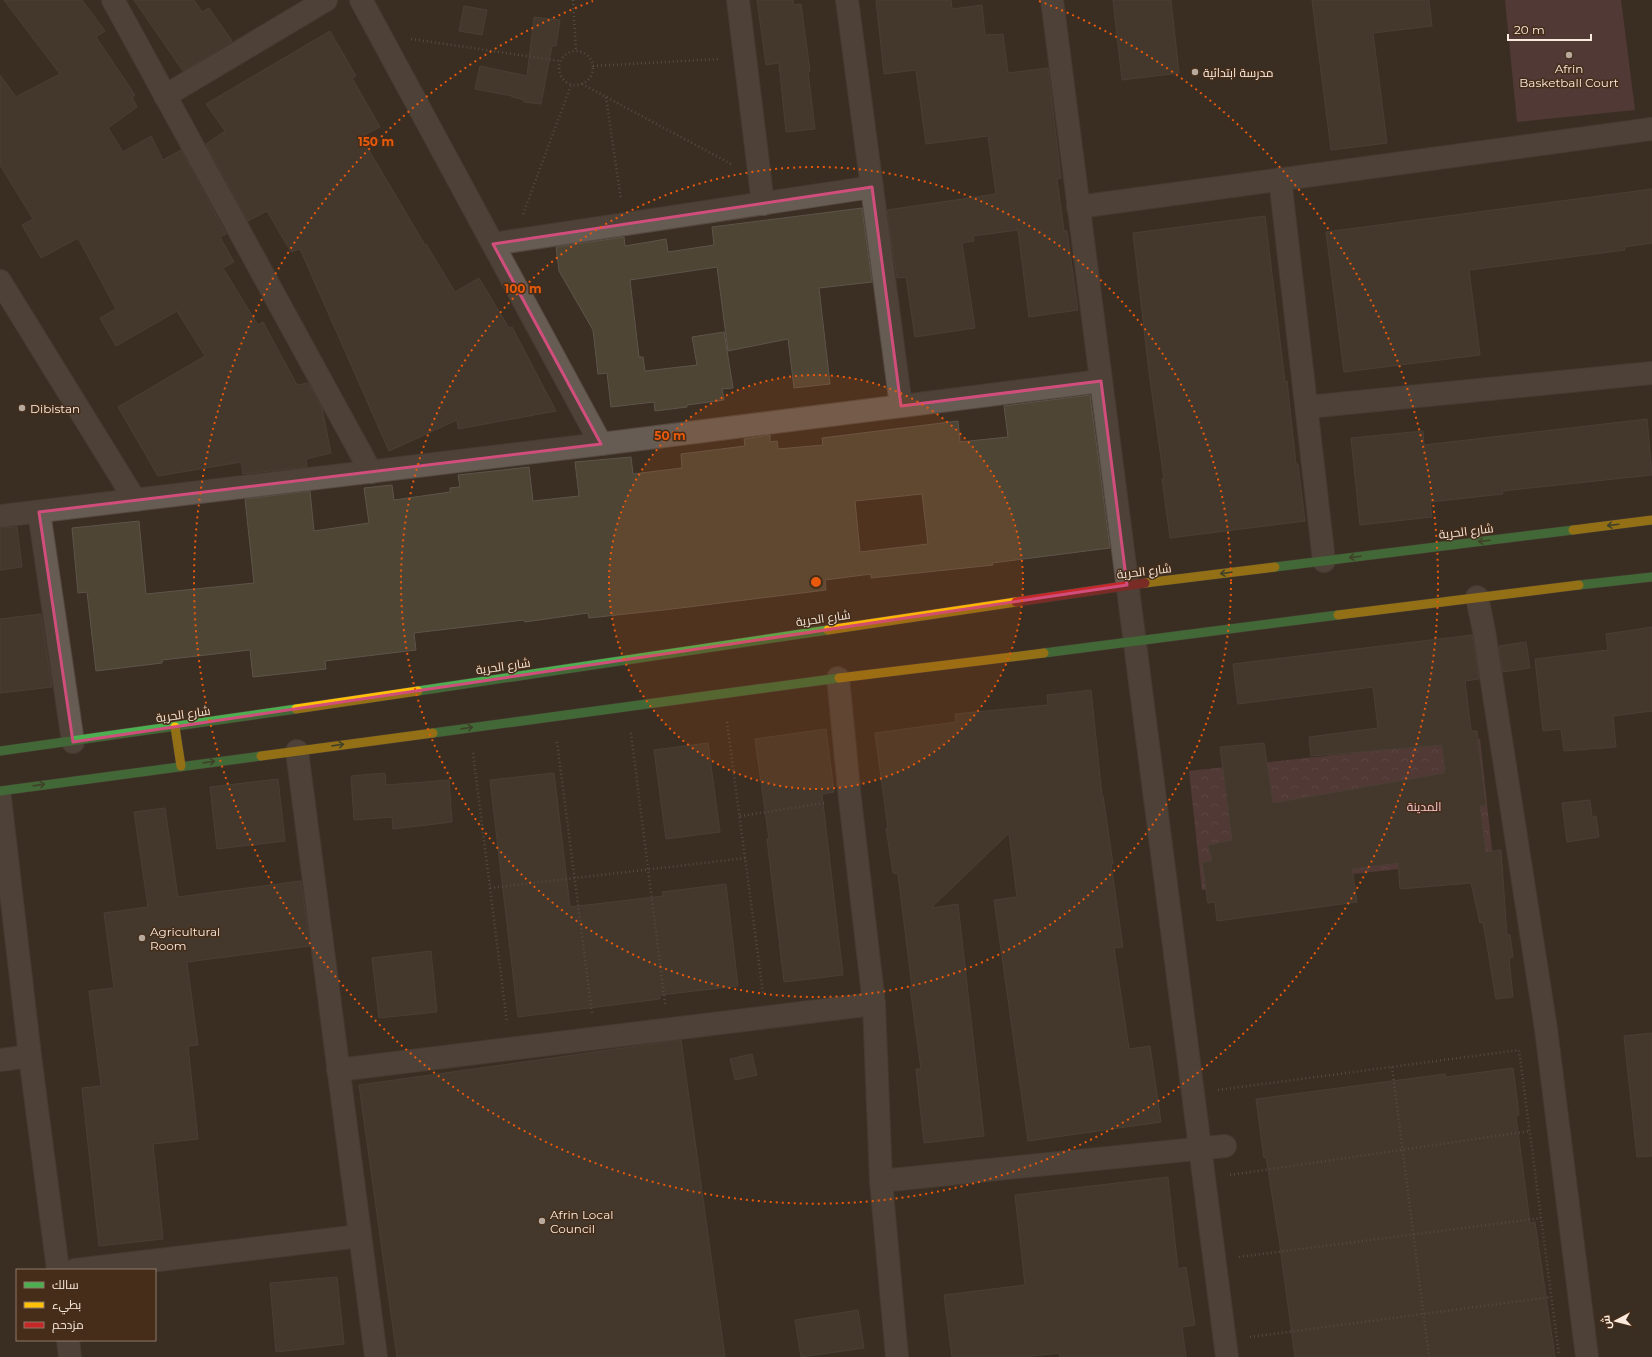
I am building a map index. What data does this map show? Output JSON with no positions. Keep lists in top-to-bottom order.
{
  "streets": {
    "main road": ["شارع الحرية"]
  },
  "parks": ["المدينة"],
  "places": [
    "Afrin Basketball Court",
    "مدرسة ابتدائية",
    "Dibistan",
    "Agricultural Room",
    "Afrin Local Council"
  ],
  "legend": ["سالك", "بطيء", "مزدحم"],
  "scale_bar": "20 m",
  "north": "left",
  "rings": ["150 m", "100 m", "50 m"]
}
